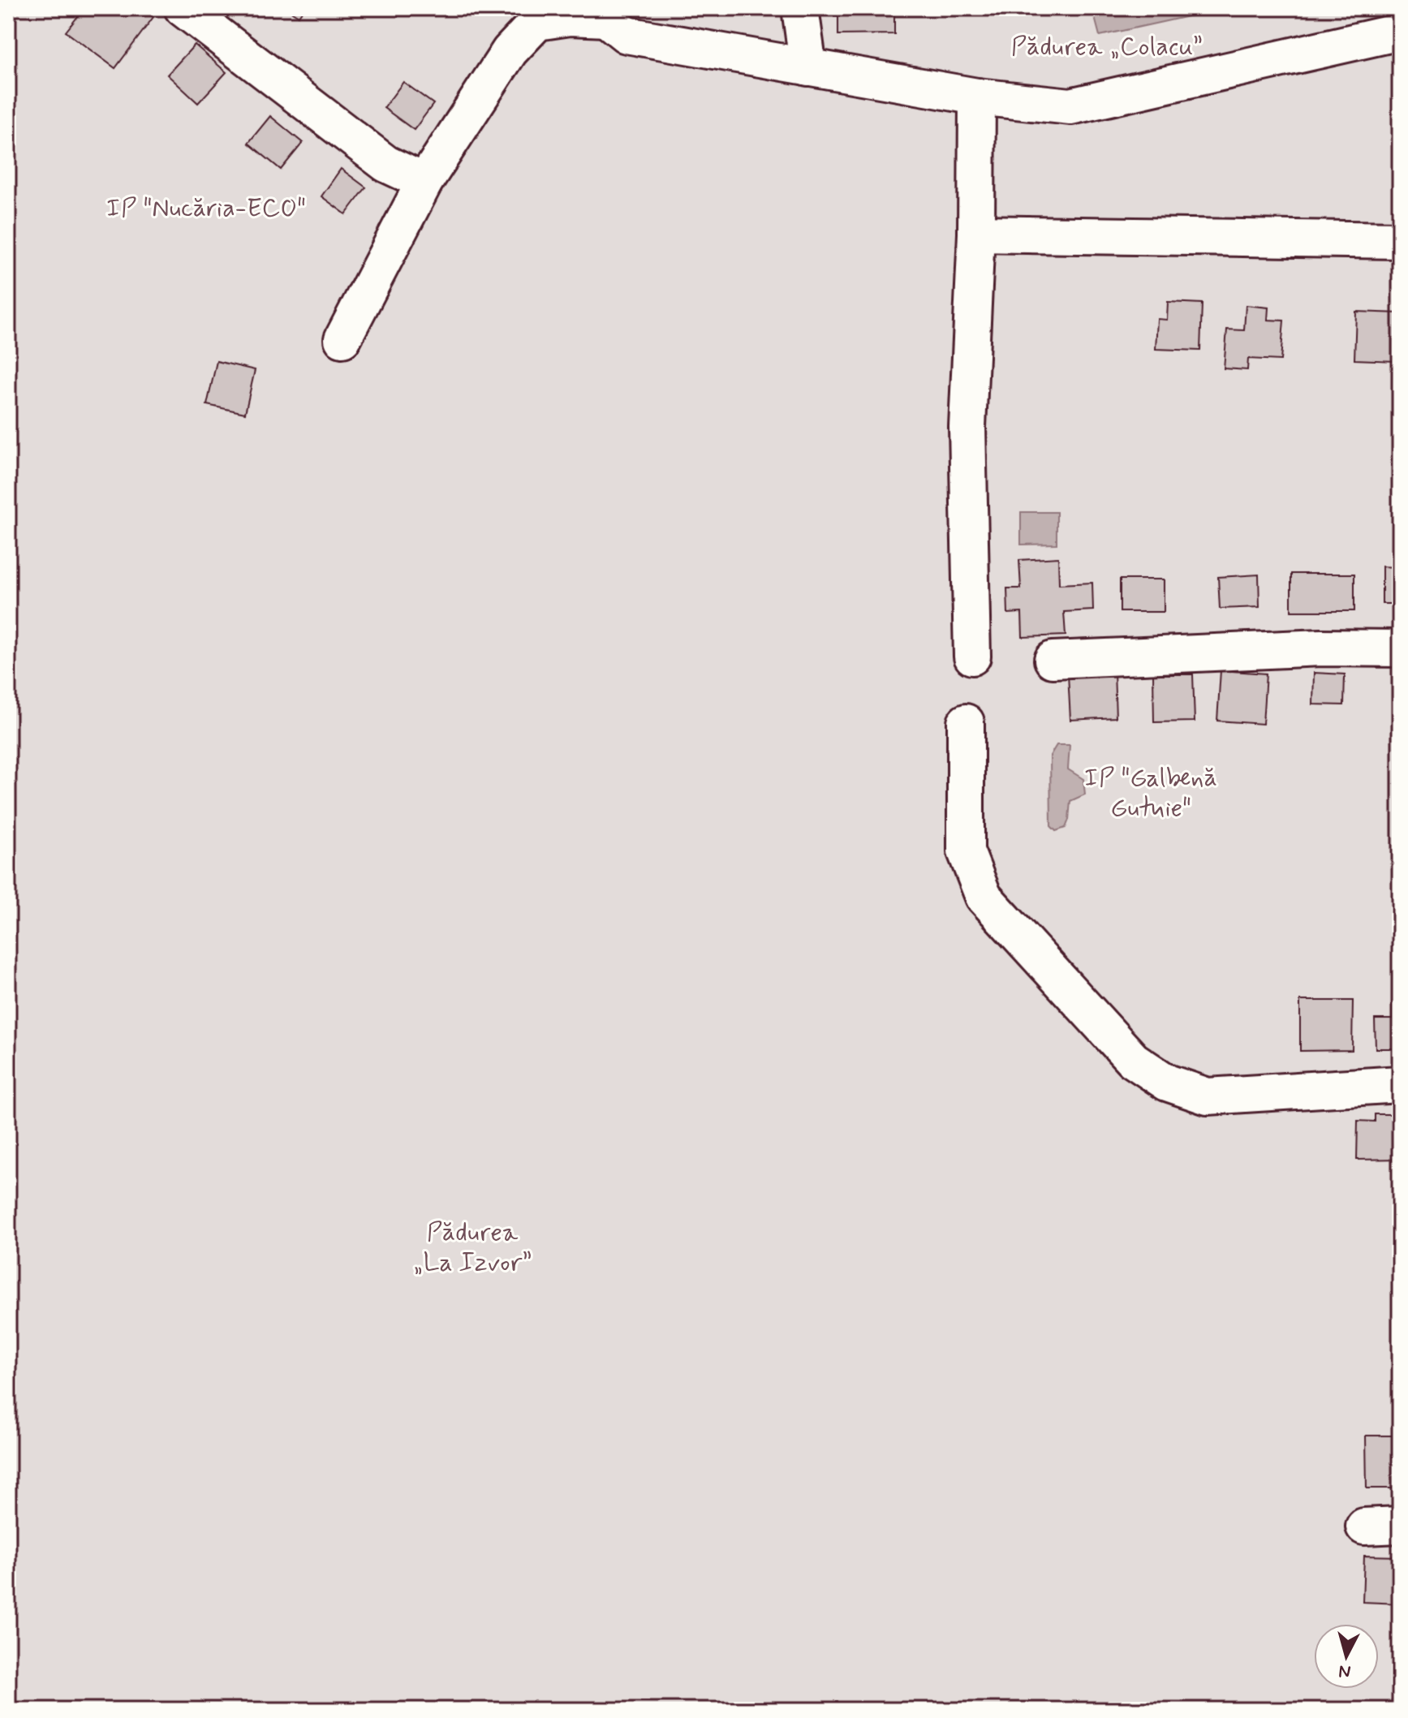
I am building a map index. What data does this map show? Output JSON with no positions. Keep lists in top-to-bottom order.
{
  "parks": [
    "Pădurea „Colacu”",
    "IP \"Nucăria-ECO\"",
    "IP \"Galbenă Gutuie\"",
    "Pădurea „La Izvor”"
  ],
  "north": "bottom"
}
